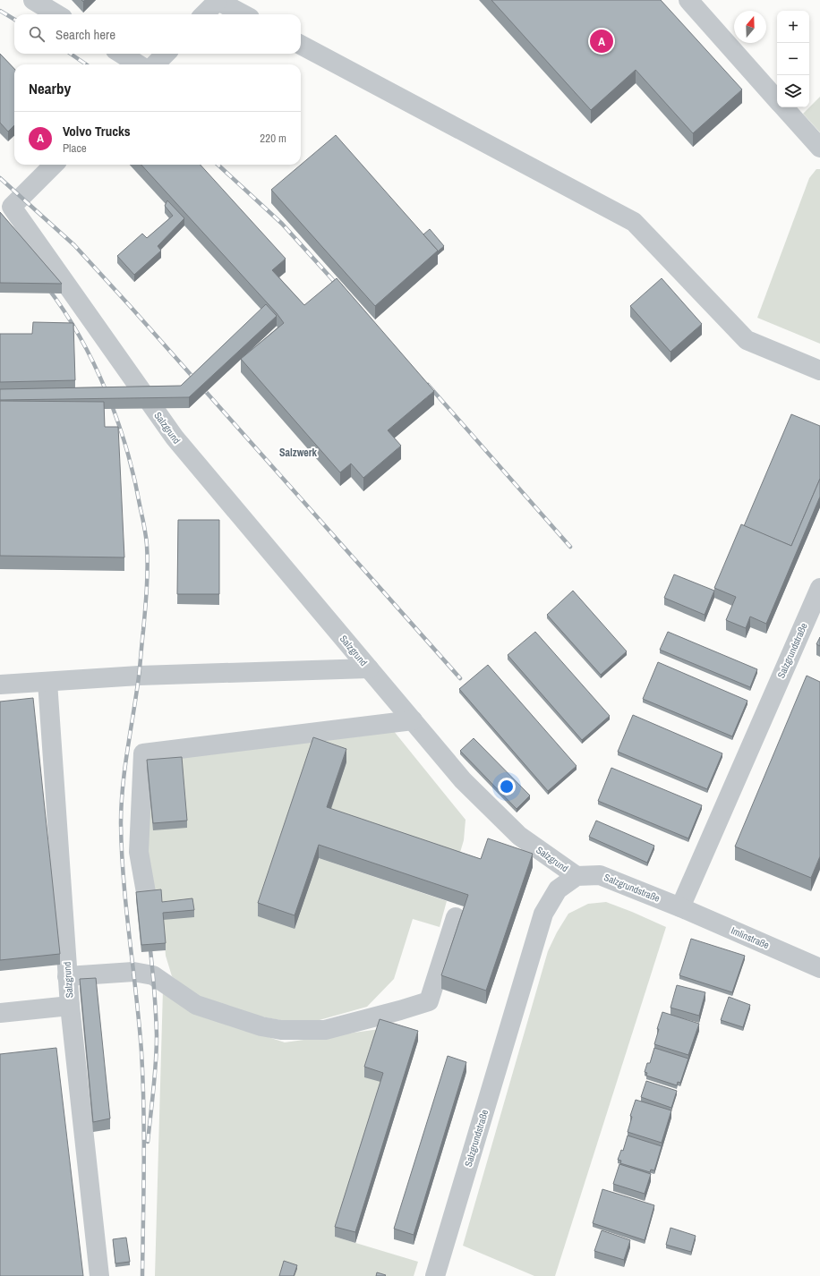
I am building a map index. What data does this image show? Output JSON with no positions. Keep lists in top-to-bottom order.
{
  "streets": {
    "street": ["Salzgrund", "Salzgrundstraße", "Imlinstraße"]
  },
  "crossings": [
    ["Salzgrund", "Salzgrundstraße"],
    ["Salzgrundstraße", "Imlinstraße"]
  ],
  "districts": ["Salzwerk"],
  "north": "top",
  "page": {
    "map_buttons": ["+", "−"],
    "search": "Search here",
    "pins": "A",
    "heading": "Nearby",
    "list": [
      {
        "mark": "A",
        "name": "Volvo Trucks",
        "note": "Place",
        "value": "220 m"
      }
    ]
  }
}
